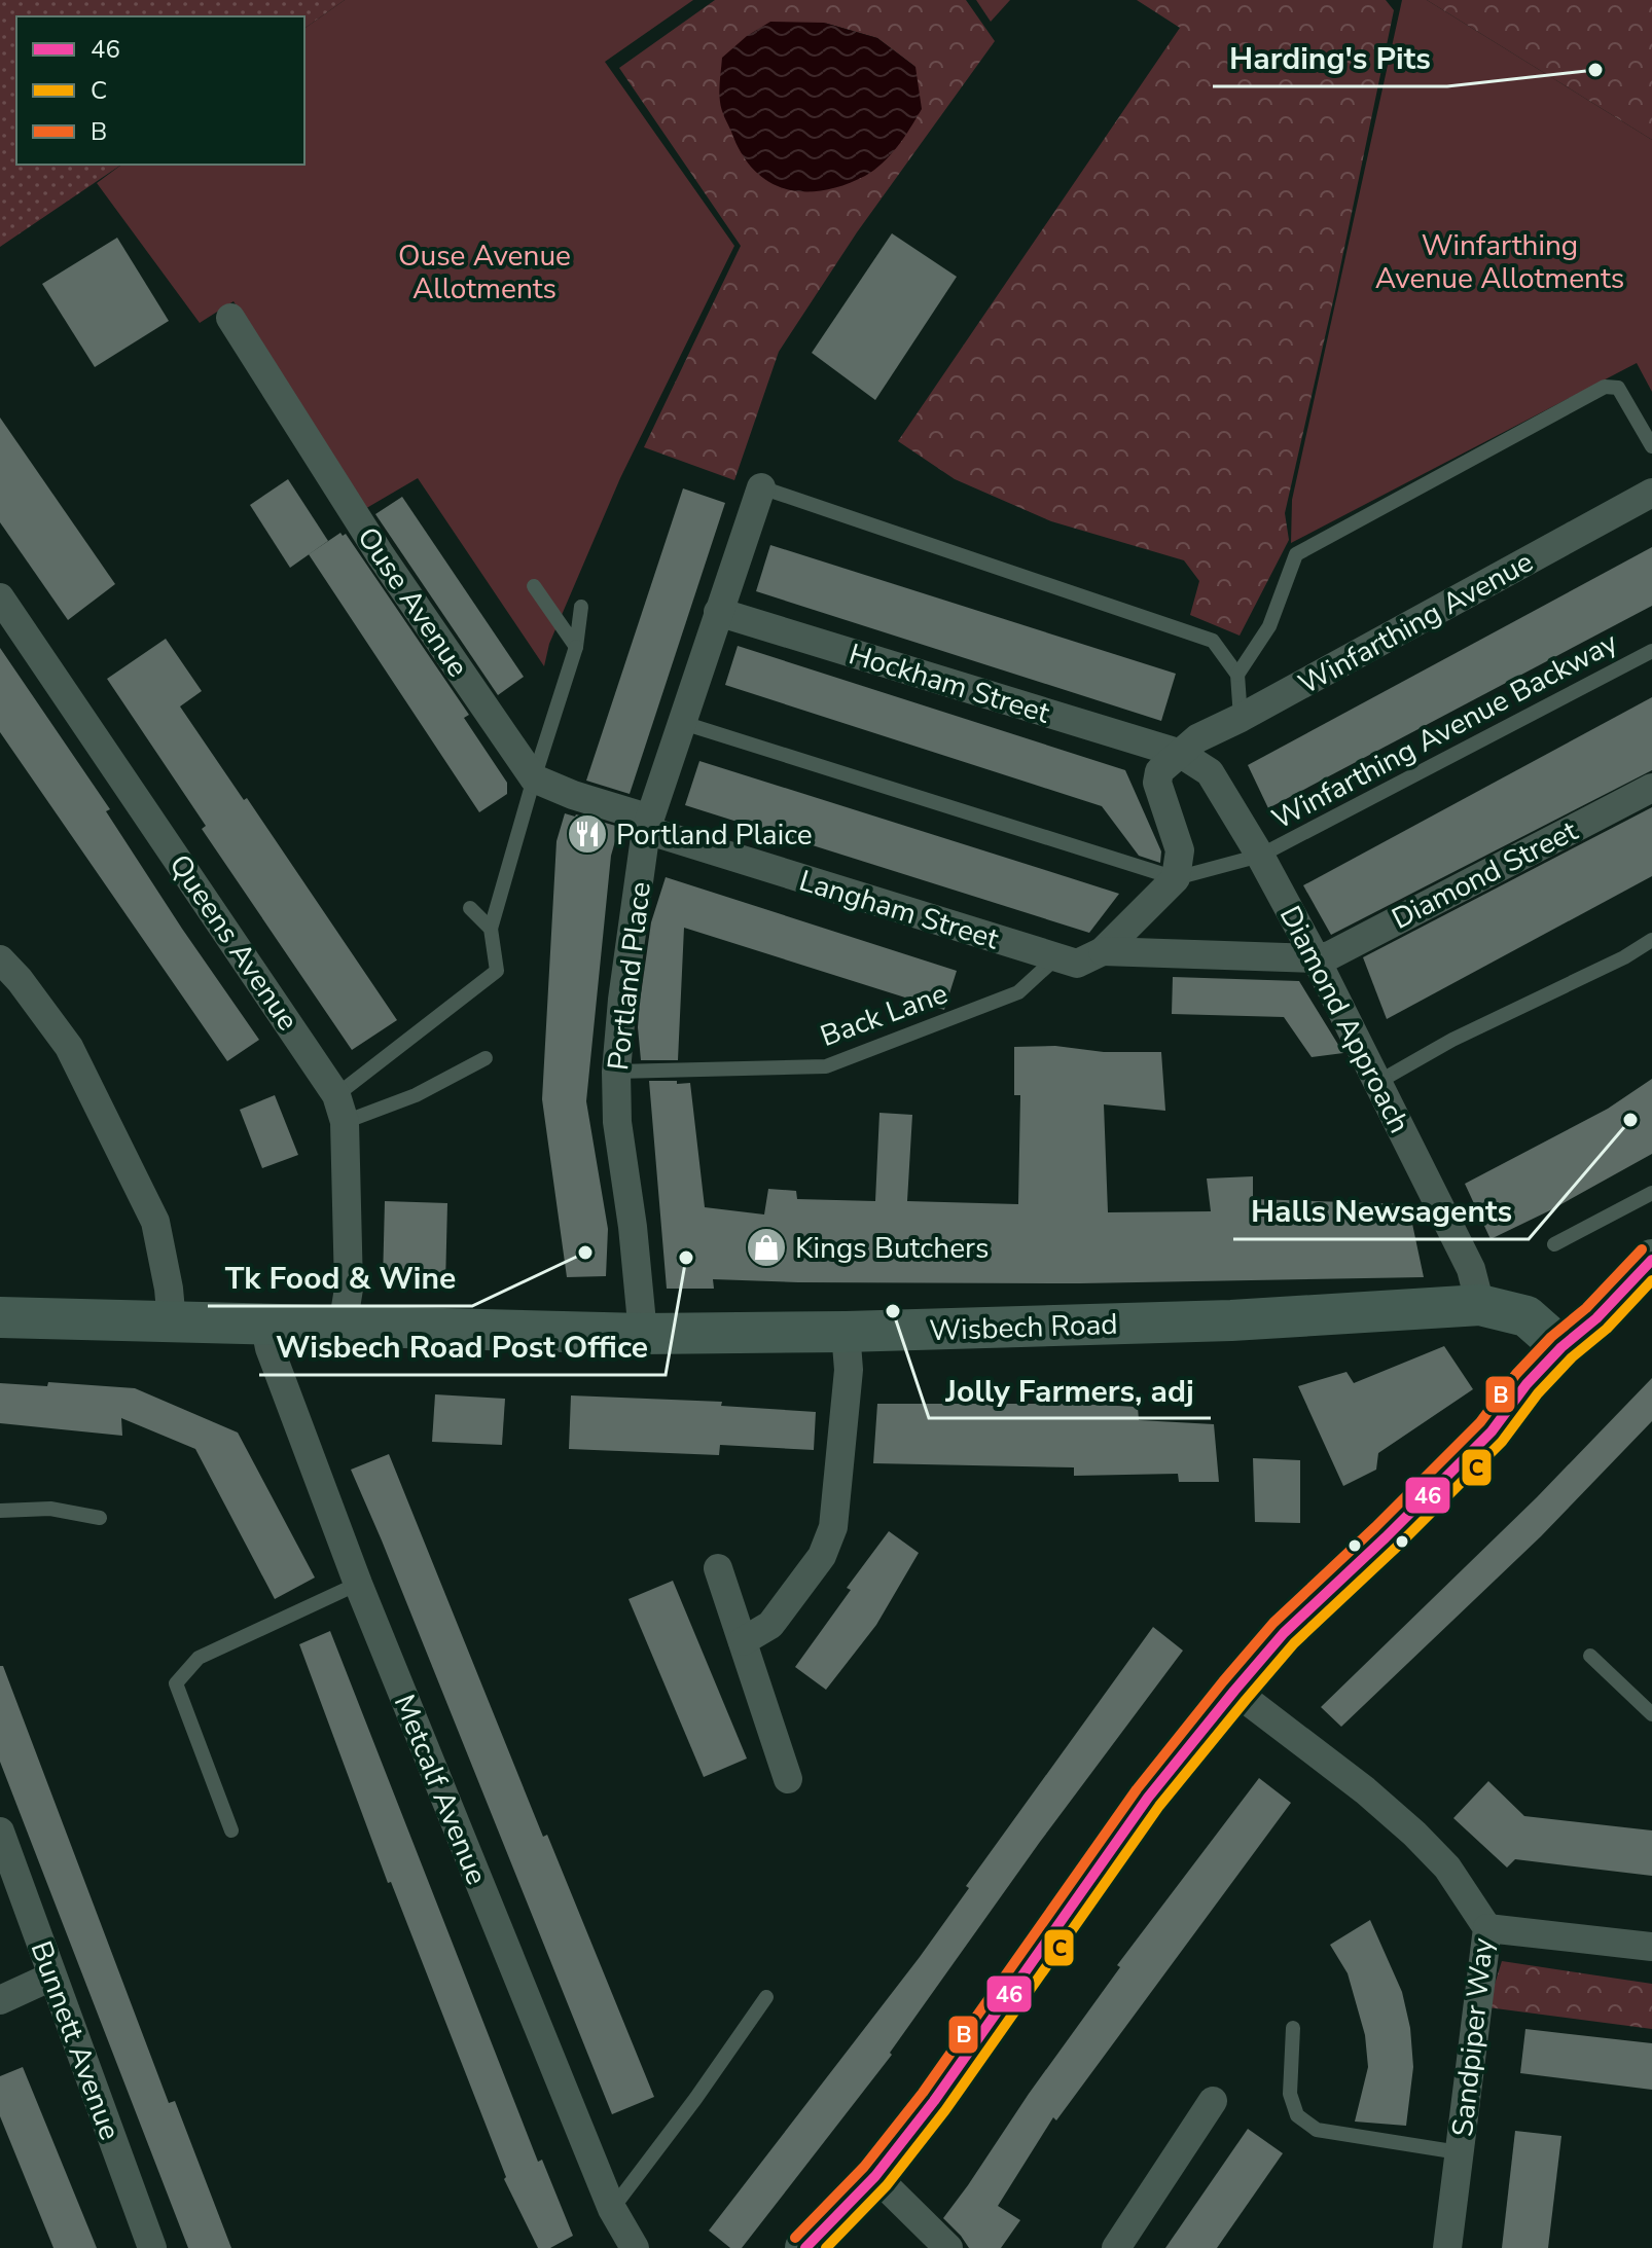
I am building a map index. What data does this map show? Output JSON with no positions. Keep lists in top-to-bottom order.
{
  "streets": {
    "street": [
      "Ouse Avenue",
      "Winfarthing Avenue",
      "Hockham Street",
      "Diamond Street",
      "Langham Street",
      "Queens Avenue",
      "Portland Place",
      "Diamond Approach",
      "Wisbech Road",
      "Metcalf Avenue",
      "Sandpiper Way",
      "Bunnett Avenue"
    ],
    "lane": ["Winfarthing Avenue Backway", "Back Lane"]
  },
  "crossings": [
    ["Winfarthing Avenue", "Hockham Street"],
    ["Winfarthing Avenue", "Winfarthing Avenue Backway"],
    ["Winfarthing Avenue", "Diamond Approach"],
    ["Hockham Street", "Portland Place"],
    ["Hockham Street", "Diamond Approach"],
    ["Winfarthing Avenue Backway", "Diamond Approach"],
    ["Diamond Street", "Langham Street"],
    ["Diamond Street", "Diamond Approach"],
    ["Langham Street", "Portland Place"],
    ["Langham Street", "Back Lane"],
    ["Langham Street", "Diamond Approach"],
    ["Portland Place", "Back Lane"],
    ["Portland Place", "Wisbech Road"],
    ["Diamond Approach", "Wisbech Road"],
    ["Wisbech Road", "Metcalf Avenue"]
  ],
  "parks": ["Winfarthing Avenue Allotments", "Ouse Avenue Allotments"],
  "places": {
    "other": [
      "Harding's Pits",
      "Halls Newsagents",
      "Tk Food & Wine",
      "Wisbech Road Post Office",
      "Jolly Farmers, adj"
    ],
    "restaurant": ["Portland Plaice"],
    "shop": ["Kings Butchers"]
  },
  "lines": ["transit line B", "transit line 46", "transit line C"],
  "legend": ["46", "C", "B"]
}
